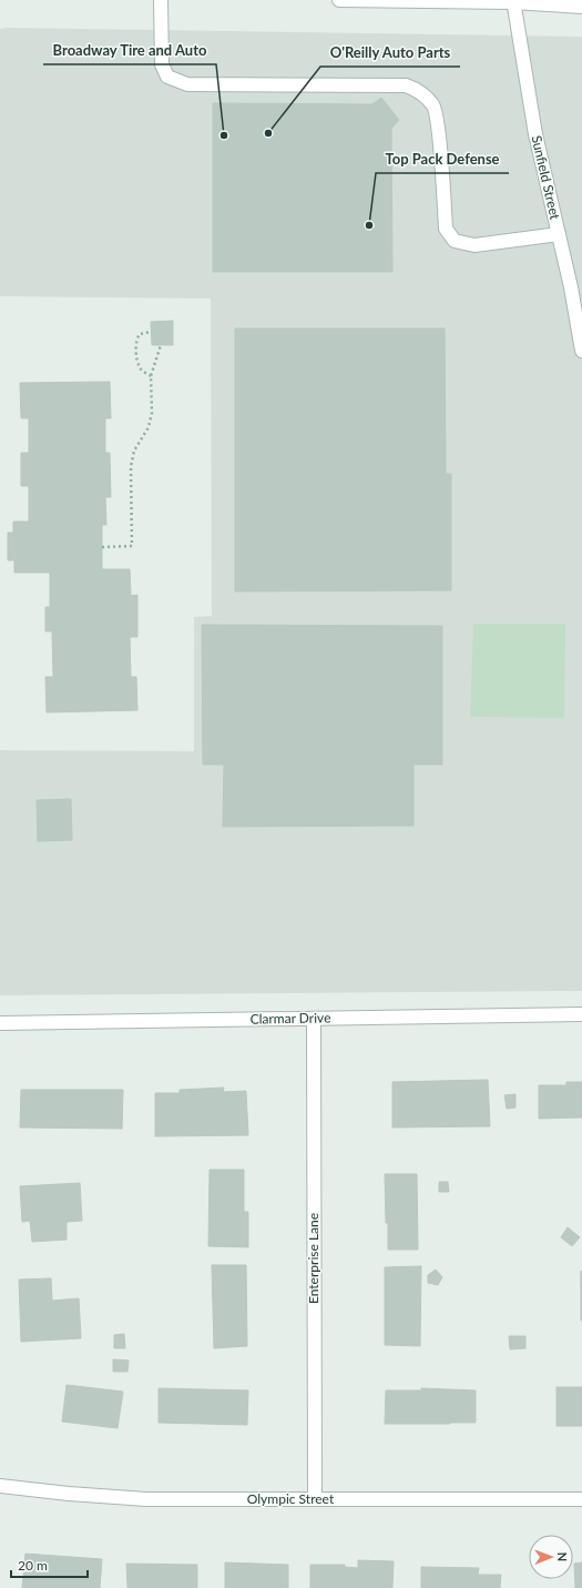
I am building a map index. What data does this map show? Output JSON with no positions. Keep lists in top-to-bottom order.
{
  "streets": {
    "street": [
      "Sunfield Street",
      "Clarmar Drive",
      "Enterprise Lane",
      "Olympic Street"
    ]
  },
  "crossings": [
    ["Clarmar Drive", "Enterprise Lane"],
    ["Enterprise Lane", "Olympic Street"]
  ],
  "places": ["O'Reilly Auto Parts", "Broadway Tire and Auto", "Top Pack Defense"],
  "scale_bar": "20 m",
  "north": "right"
}
